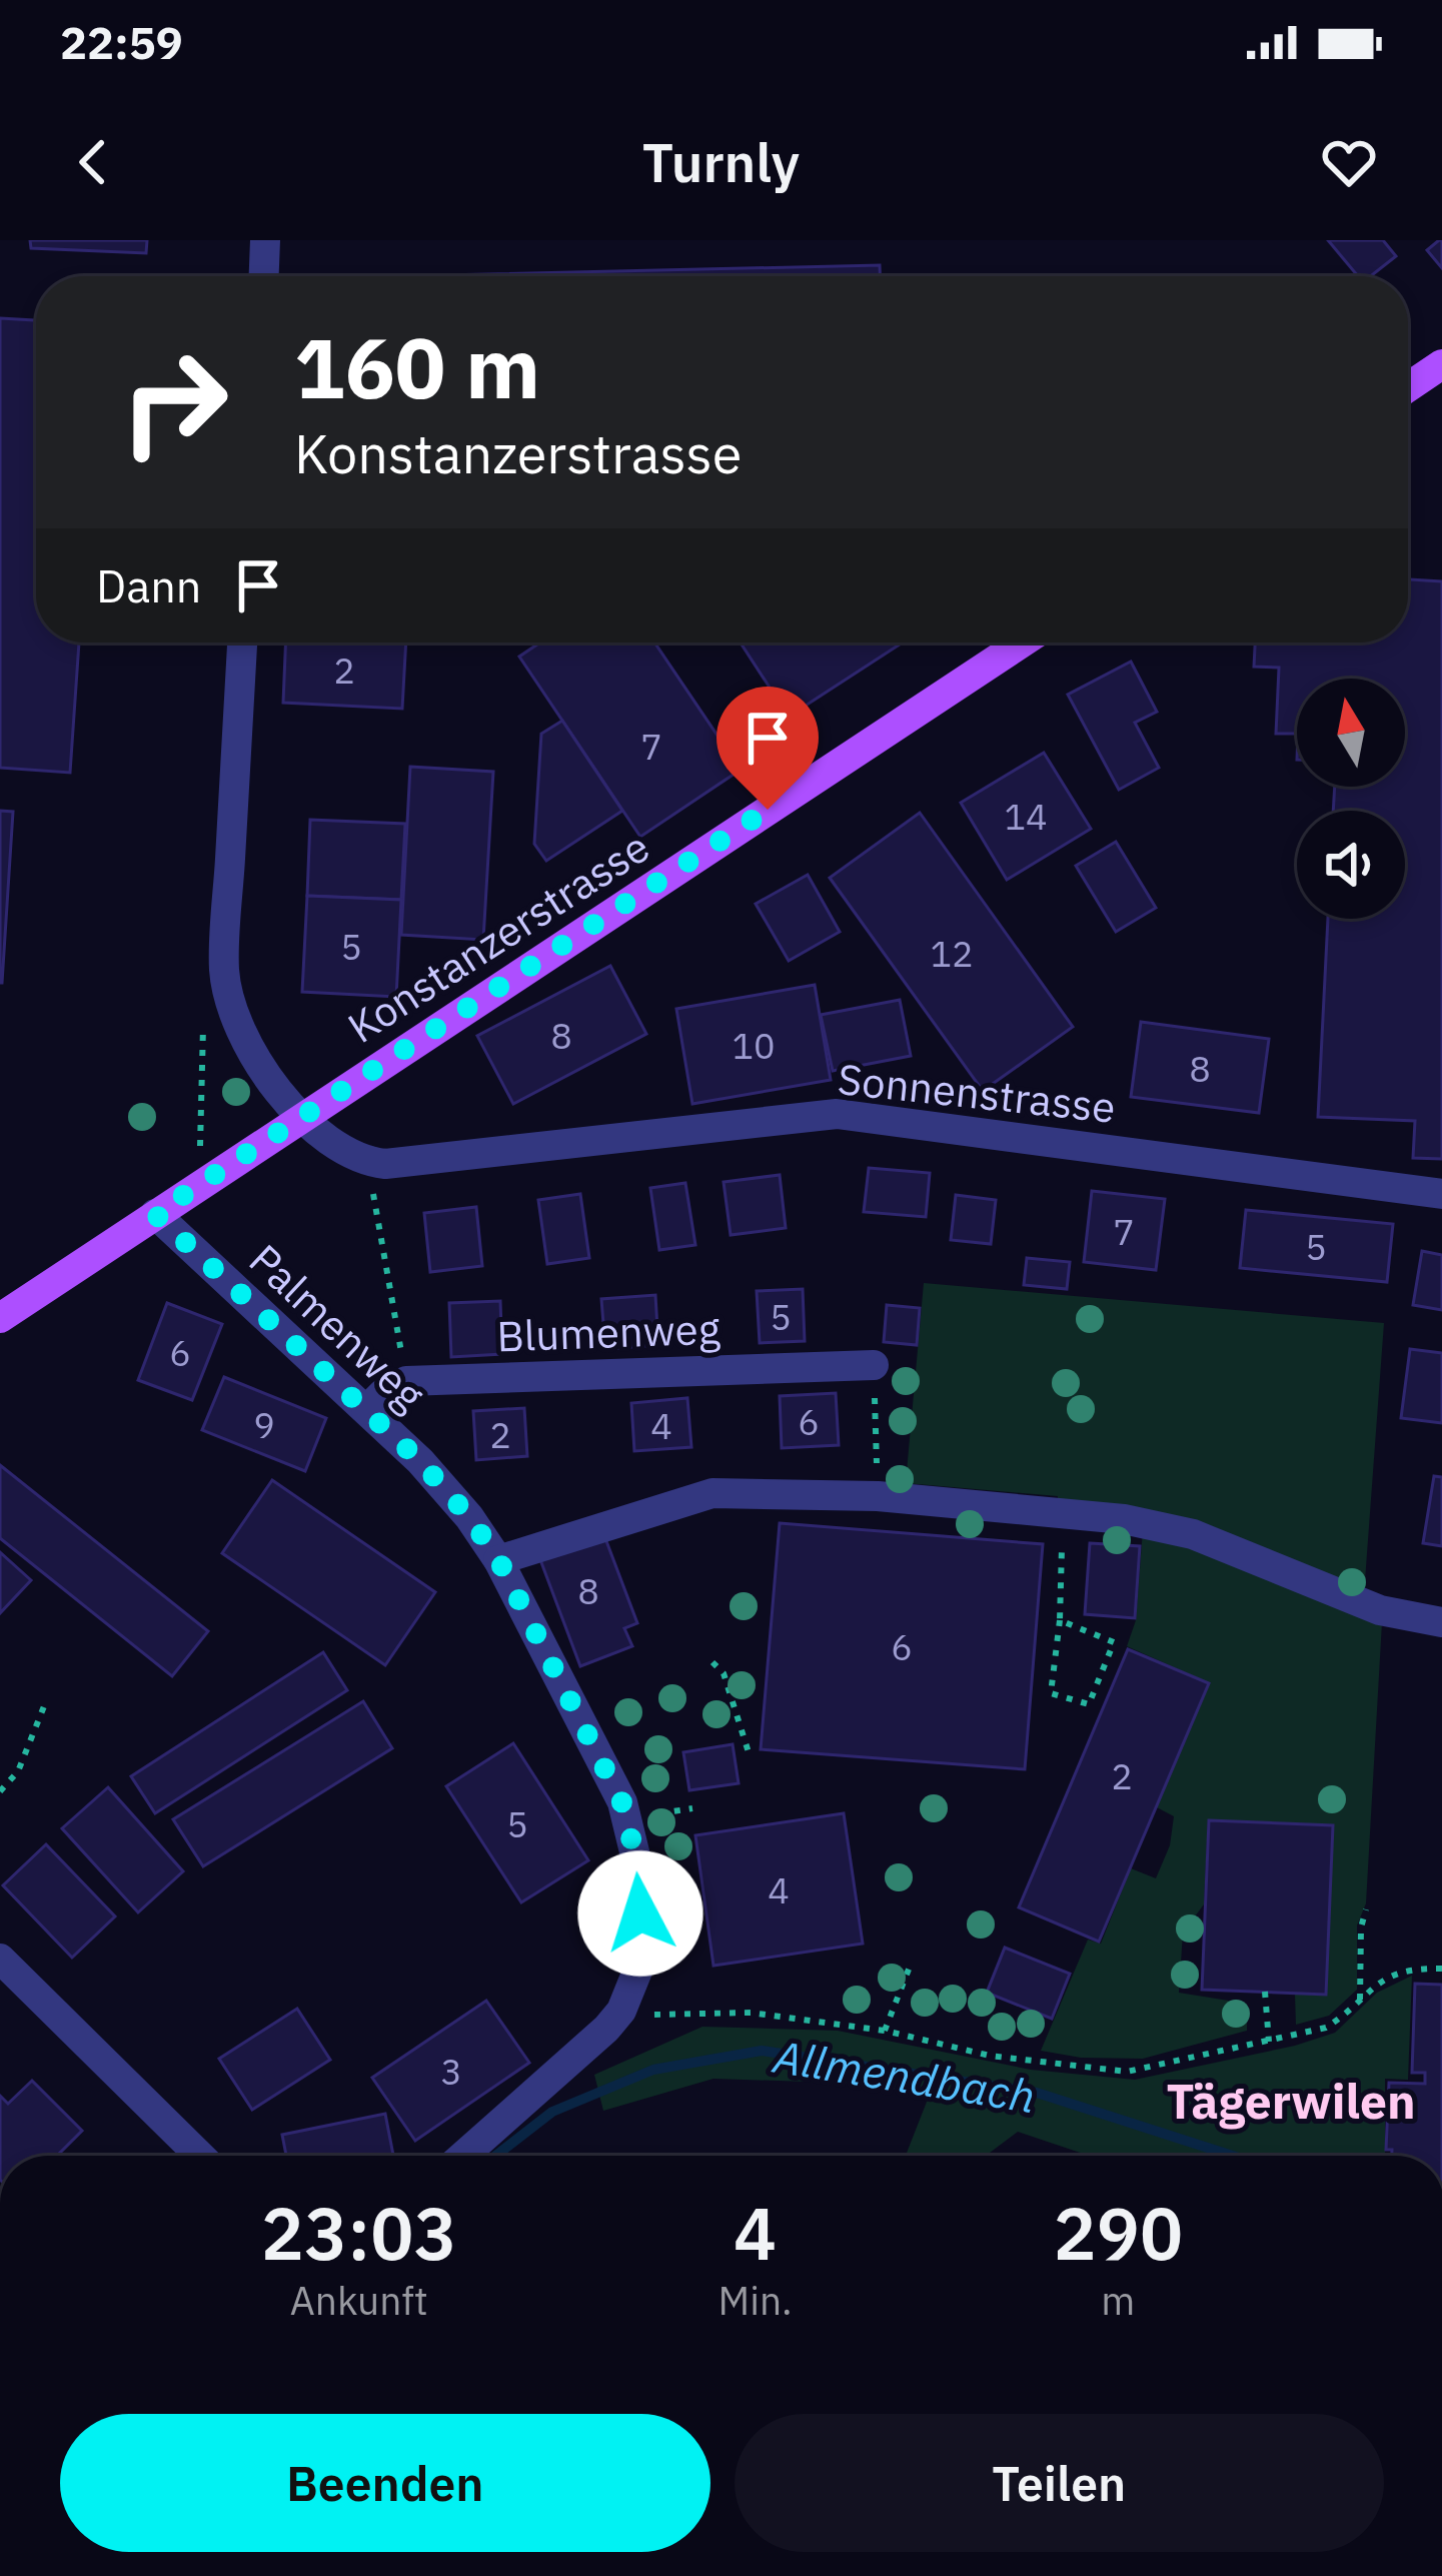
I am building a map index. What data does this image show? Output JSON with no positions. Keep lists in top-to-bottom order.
{
  "streets": {
    "main road": ["Konstanzerstrasse"],
    "street": ["Sonnenstrasse", "Palmenweg", "Blumenweg"]
  },
  "crossings": [
    ["Konstanzerstrasse", "Sonnenstrasse"],
    ["Konstanzerstrasse", "Palmenweg"]
  ],
  "districts": ["Tägerwilen"],
  "water": ["Allmendbach"],
  "house_numbers": [
    "2",
    "7",
    "14",
    "5",
    "12",
    "8",
    "10",
    "8",
    "7",
    "5",
    "5",
    "6",
    "6",
    "9",
    "4",
    "2",
    "8",
    "6",
    "2",
    "5",
    "4",
    "3"
  ],
  "north": "top",
  "page": {
    "status": "22:59",
    "header": "Turnly",
    "turn": ["160 m", "Konstanzerstrasse"],
    "then": "Dann",
    "eta": [
      "23:03",
      "Ankunft",
      "4",
      "Min.",
      "290",
      "m"
    ],
    "buttons": ["Beenden", "Teilen"]
  }
}
